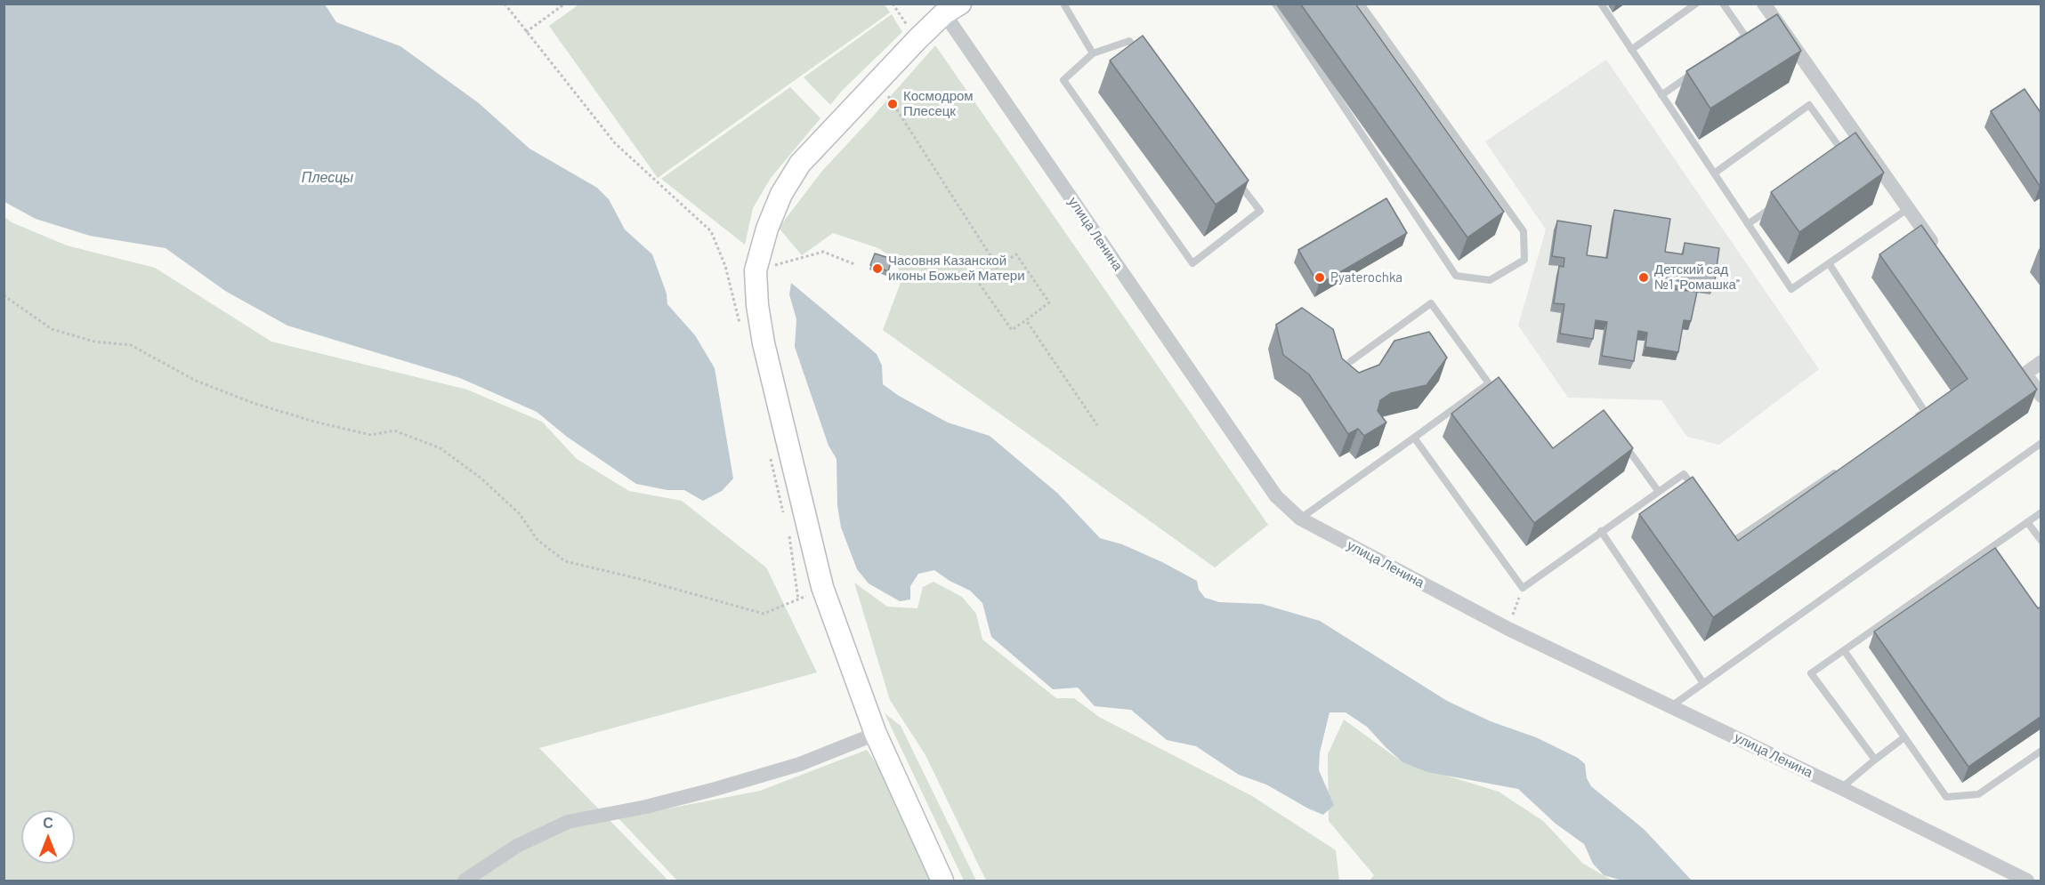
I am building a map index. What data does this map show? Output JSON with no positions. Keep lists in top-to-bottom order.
{
  "streets": {
    "street": ["улица Ленина"]
  },
  "water": ["Плесцы"],
  "places": [
    "Космодром Плесецк",
    "Часовня Казанской иконы Божьей Матери",
    "Pyaterochka",
    "Детский сад №1 \"Ромашка\""
  ],
  "north": "top"
}
